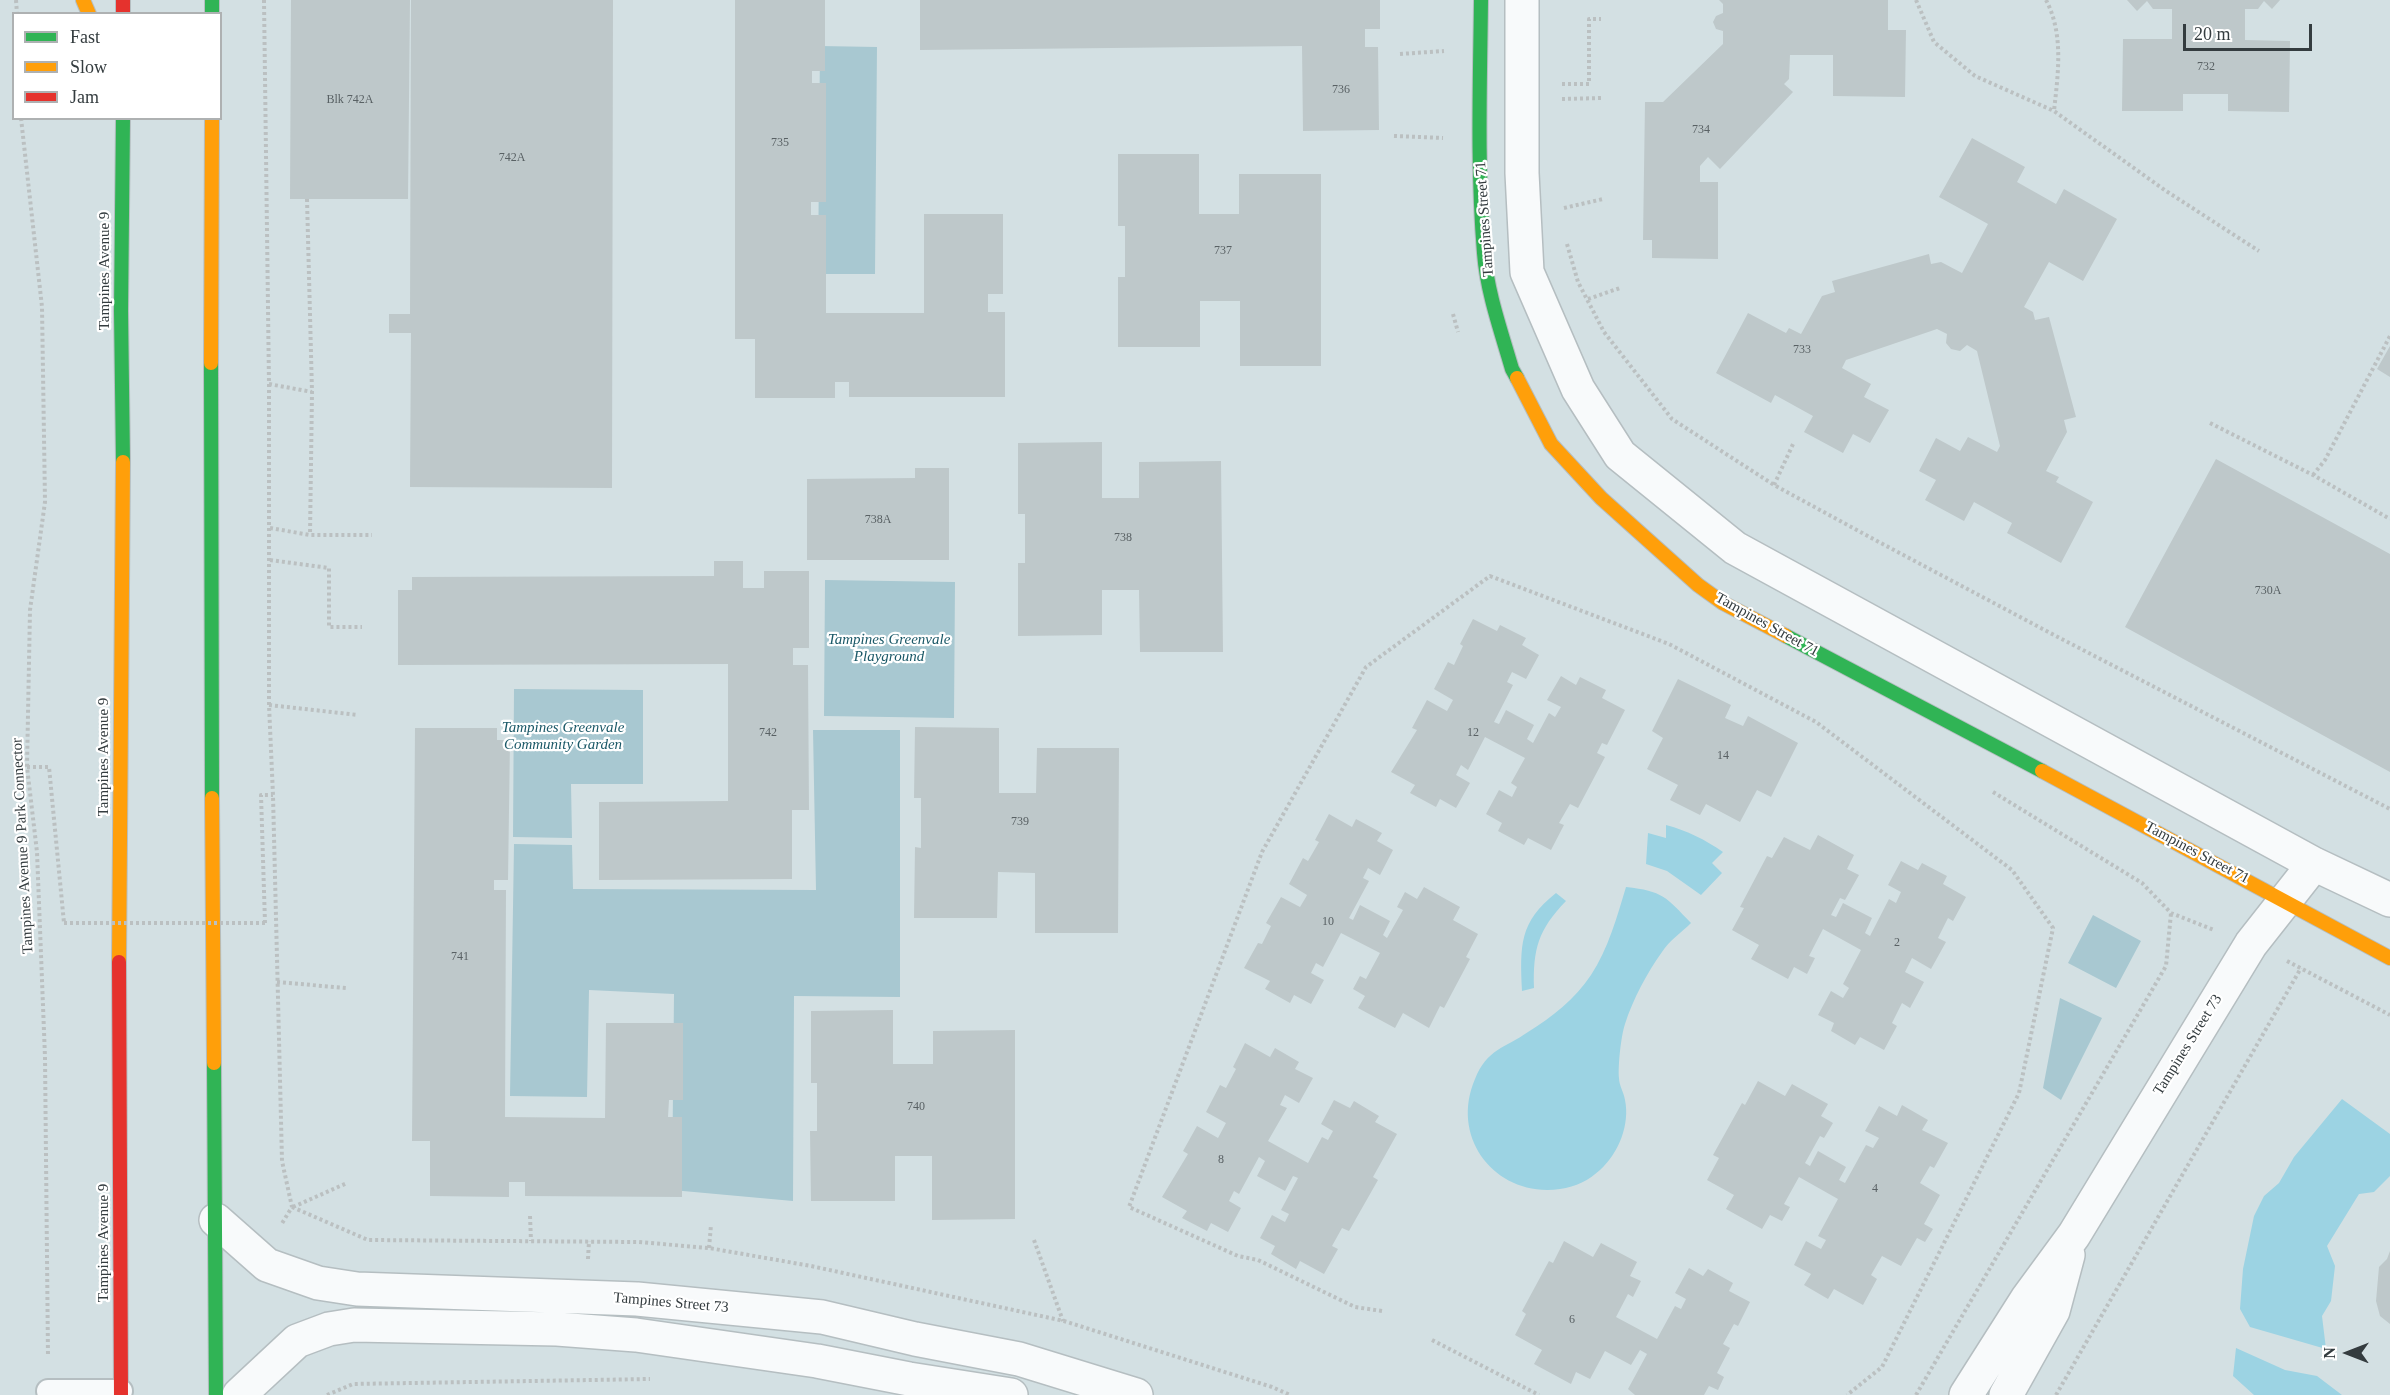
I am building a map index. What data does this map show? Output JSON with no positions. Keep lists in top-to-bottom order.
{
  "streets": {
    "main road": ["Tampines Street 71", "Tampines Avenue 9"],
    "street": ["Tampines Street 73"],
    "path": ["Tampines Avenue 9 Park Connector"]
  },
  "crossings": [
    ["Tampines Street 71", "Tampines Street 73"]
  ],
  "parks": ["Tampines Greenvale Playground", "Tampines Greenvale Community Garden"],
  "house_numbers": [
    "732",
    "736",
    "Blk 742A",
    "734",
    "735",
    "742A",
    "737",
    "733",
    "738A",
    "738",
    "730A",
    "742",
    "12",
    "14",
    "739",
    "10",
    "2",
    "741",
    "740",
    "8",
    "4",
    "6"
  ],
  "legend": ["Fast", "Slow", "Jam"],
  "scale_bar": "20 m",
  "north": "left"
}
